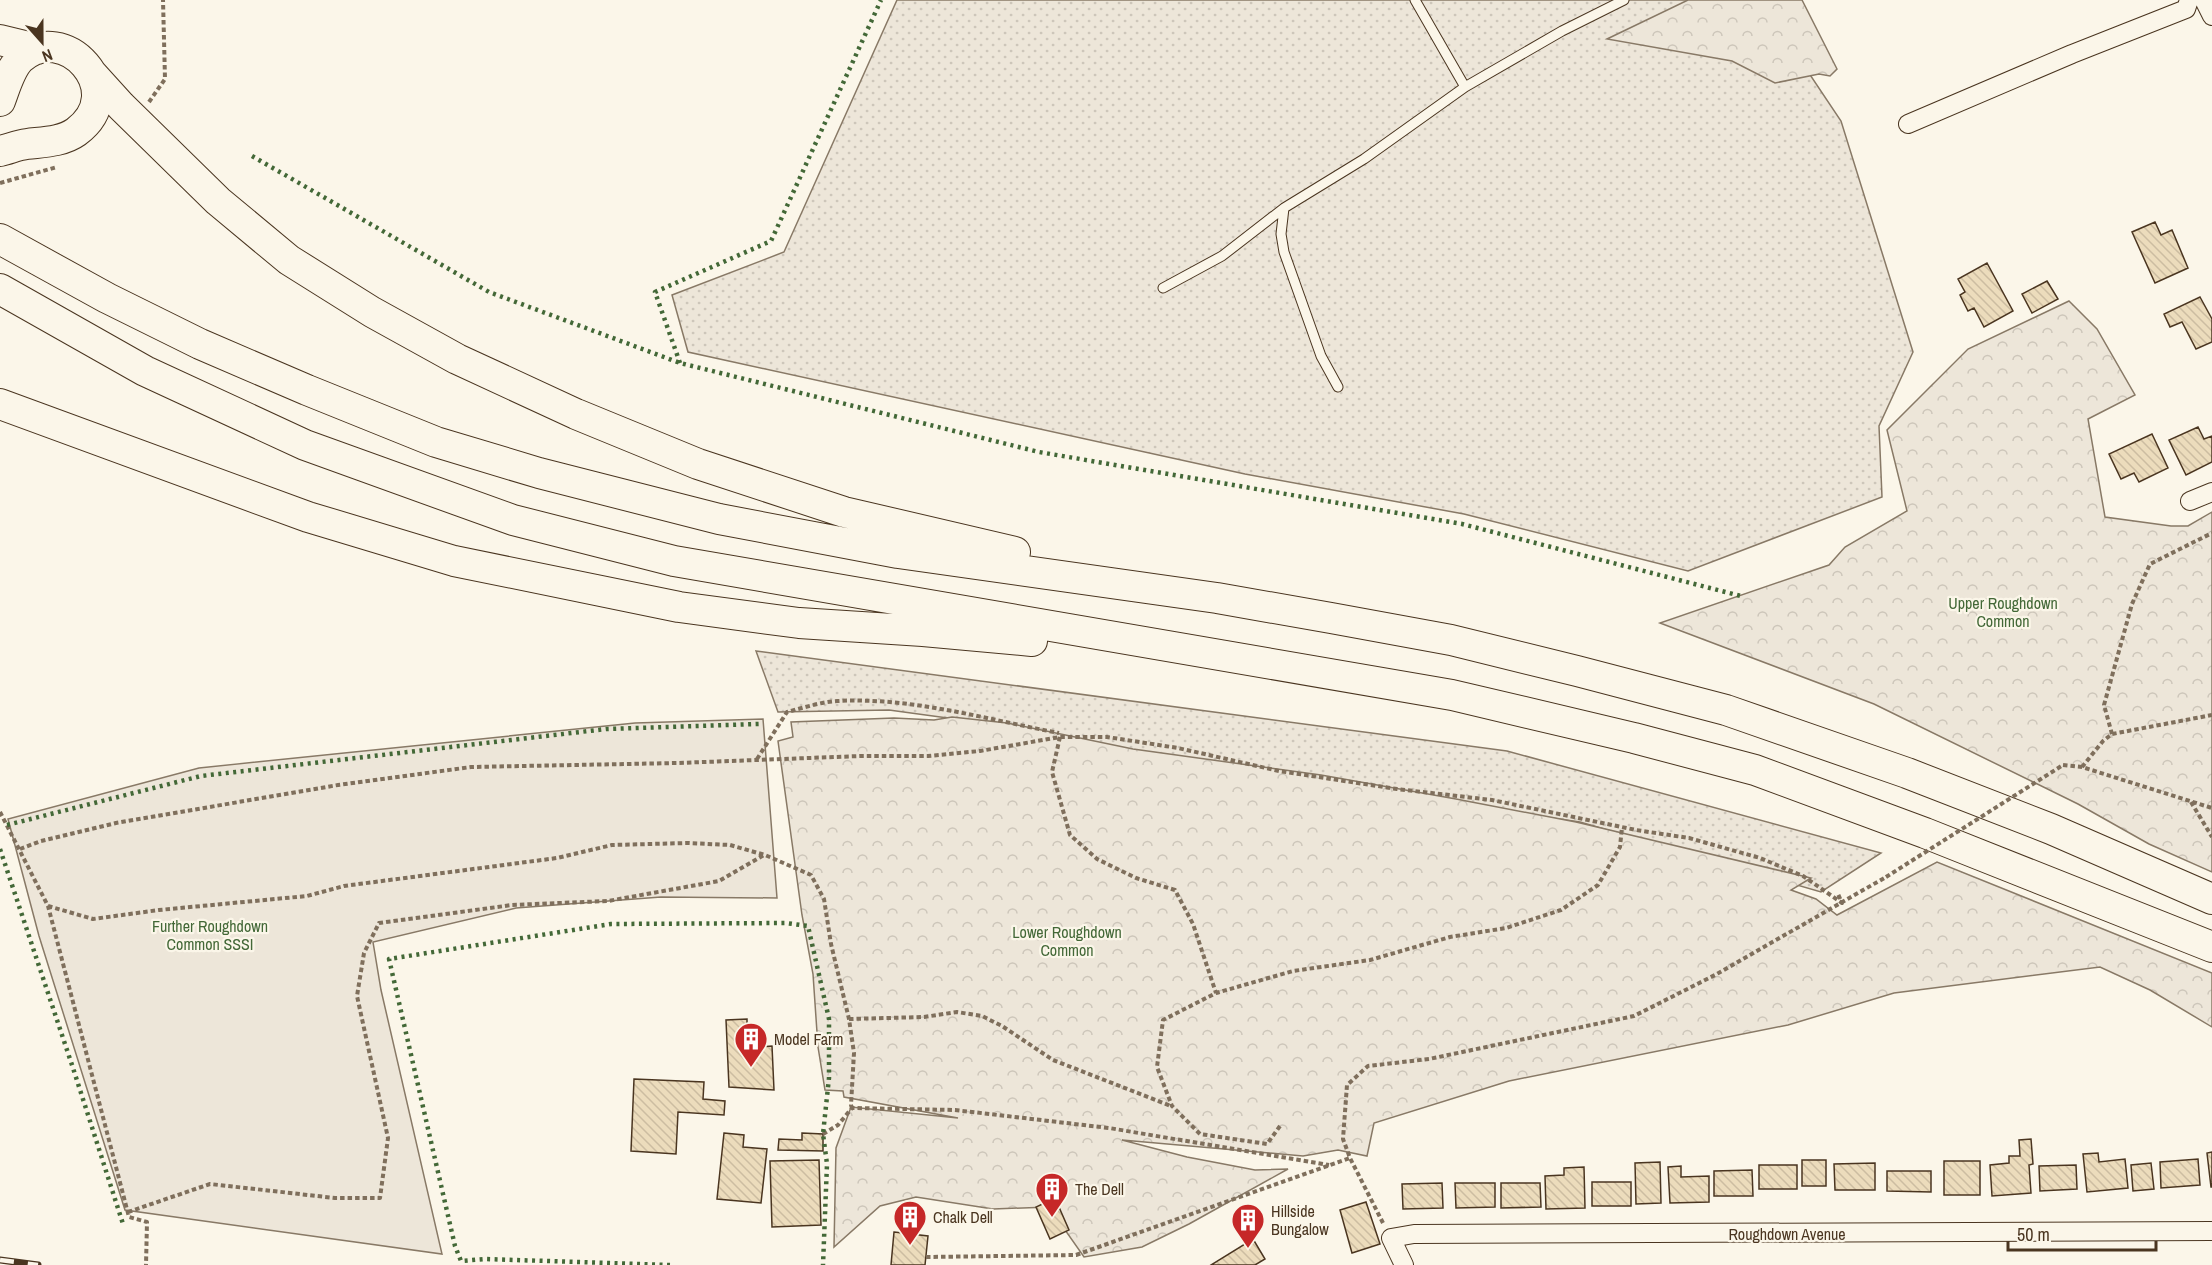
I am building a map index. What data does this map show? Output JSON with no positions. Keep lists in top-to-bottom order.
{
  "streets": {
    "street": ["Roughdown Avenue"]
  },
  "parks": ["Upper Roughdown Common", "Further Roughdown Common SSSI", "Lower Roughdown Common"],
  "places": {
    "building": [
      "Model Farm",
      "The Dell",
      "Chalk Dell",
      "Hillside Bungalow"
    ]
  },
  "scale_bar": "50 m",
  "north": "bottom"
}
